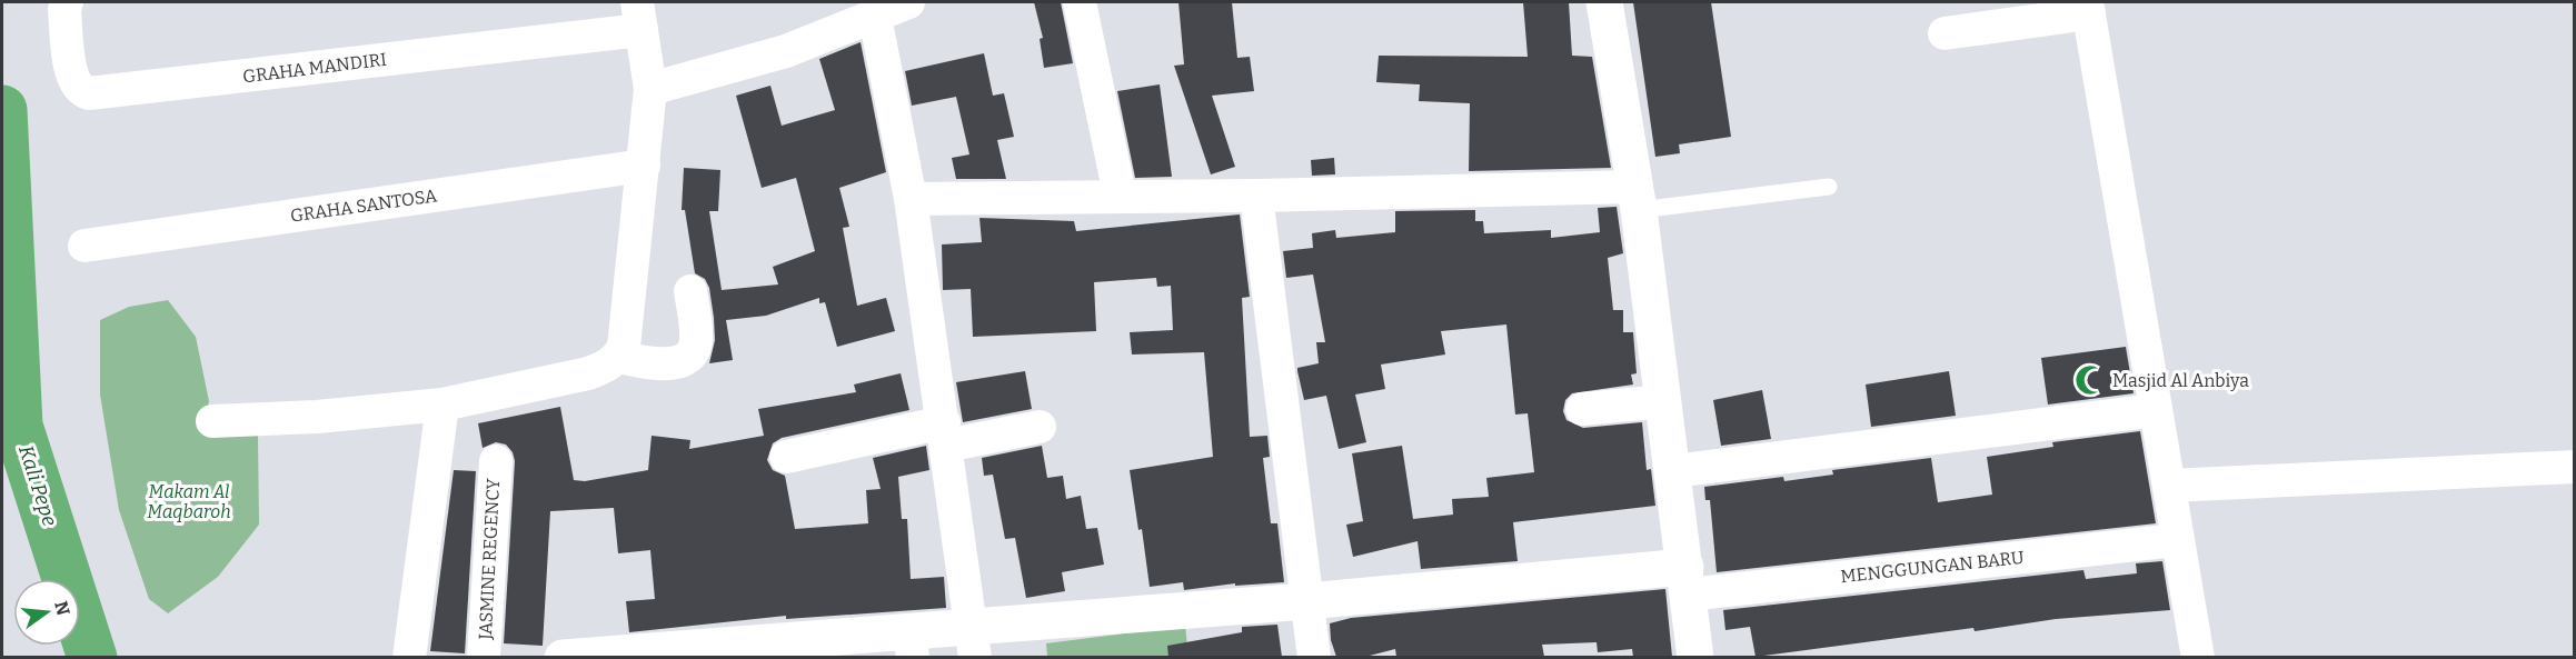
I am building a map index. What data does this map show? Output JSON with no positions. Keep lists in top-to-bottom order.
{
  "streets": {
    "street": [
      "GRAHA MANDIRI",
      "GRAHA SANTOSA",
      "JASMINE REGENCY",
      "MENGGUNGAN BARU"
    ]
  },
  "water": ["Kali Pepe"],
  "parks": ["Makam Al Maqbaroh"],
  "places": {
    "mosque": ["Masjid Al Anbiya"]
  },
  "north": "right"
}
